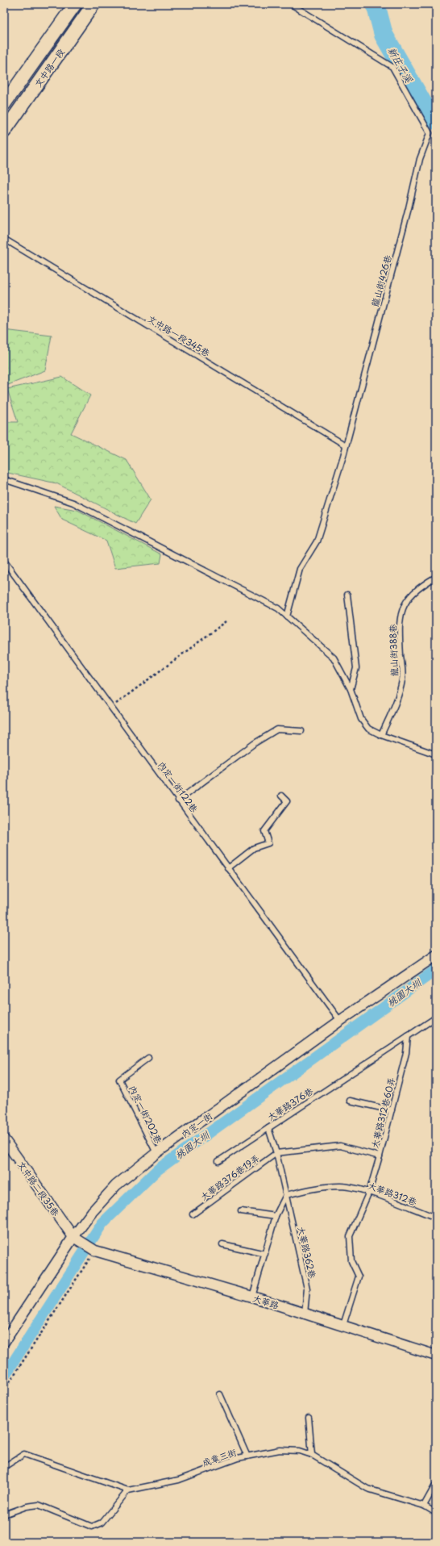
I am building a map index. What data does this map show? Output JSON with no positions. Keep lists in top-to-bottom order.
{
  "streets": {
    "street": [
      "文中路一段",
      "內定一街",
      "文中路二段35巷",
      "大華路"
    ],
    "lane": [
      "龍山街426巷",
      "文中路一段345巷",
      "龍山街388巷",
      "內定一街122巷",
      "大華路376巷",
      "大華路312巷60弄",
      "內定一街202巷",
      "大華路376巷19弄",
      "大華路312巷",
      "大華路362巷",
      "成章三街"
    ]
  },
  "crossings": [
    ["龍山街426巷", "文中路一段345巷"],
    ["內定一街122巷", "內定一街"],
    ["大華路376巷", "大華路312巷60弄"],
    ["大華路376巷", "大華路376巷19弄"],
    ["大華路376巷", "大華路312巷"],
    ["大華路376巷", "大華路362巷"],
    ["大華路312巷60弄", "大華路312巷"],
    ["大華路312巷60弄", "大華路"],
    ["內定一街202巷", "內定一街"],
    ["內定一街", "文中路二段35巷"],
    ["內定一街", "大華路"],
    ["文中路二段35巷", "大華路"],
    ["大華路312巷", "大華路362巷"],
    ["大華路362巷", "大華路"]
  ],
  "water": ["新庄子溪", "桃園大圳"]
}
